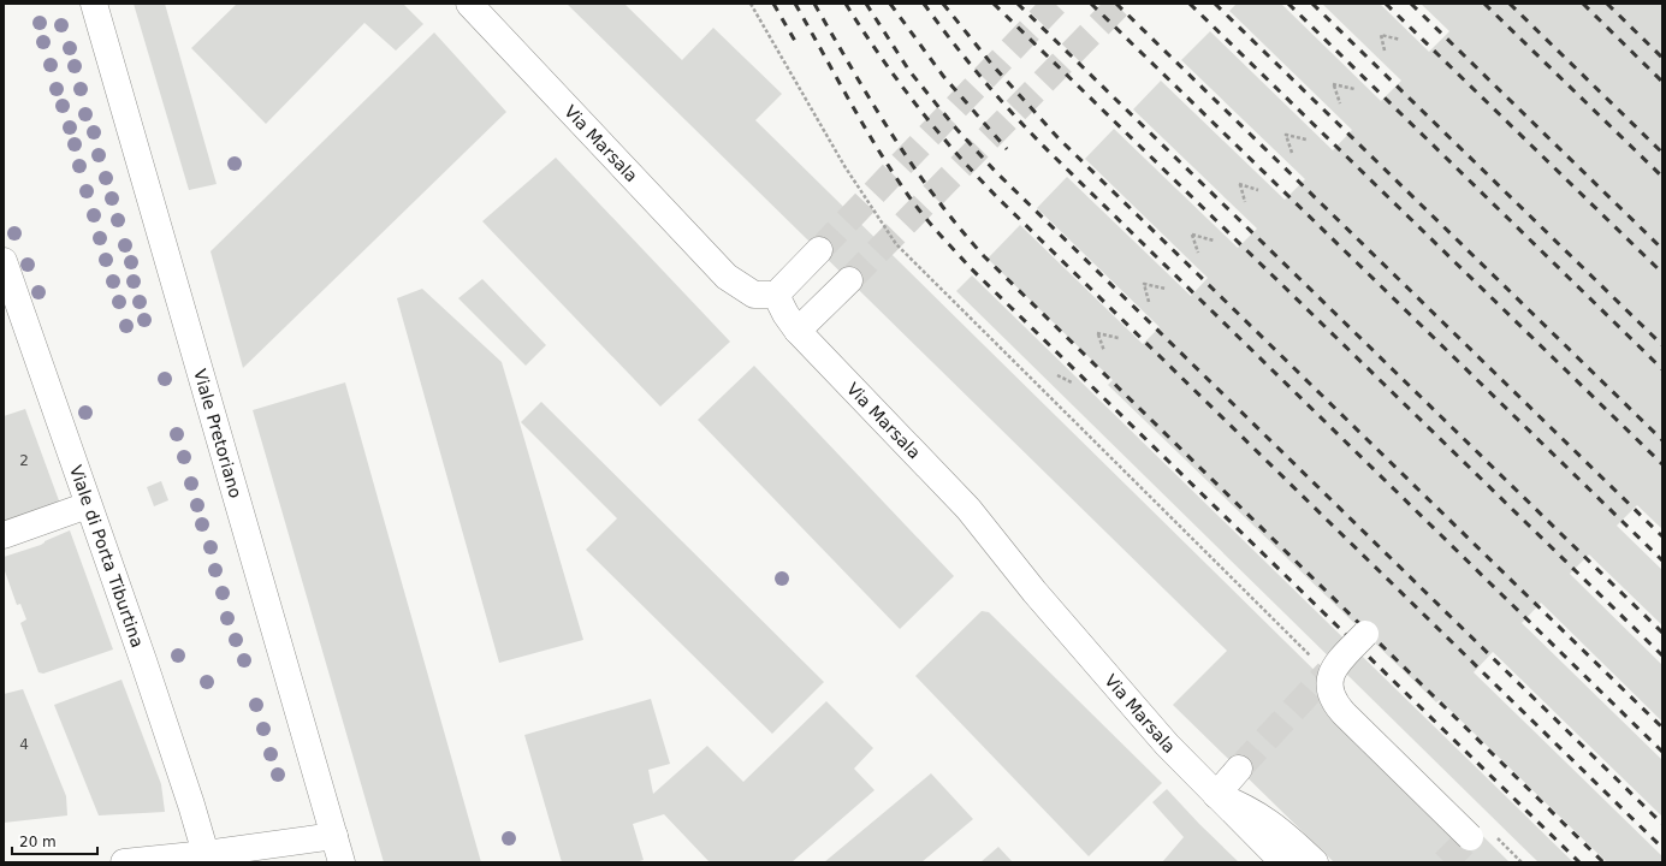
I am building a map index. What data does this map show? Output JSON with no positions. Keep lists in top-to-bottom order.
{
  "streets": {
    "main road": ["Via Marsala", "Viale Pretoriano", "Viale di Porta Tiburtina"]
  },
  "house_numbers": ["2", "4"],
  "scale_bar": "20 m"
}
